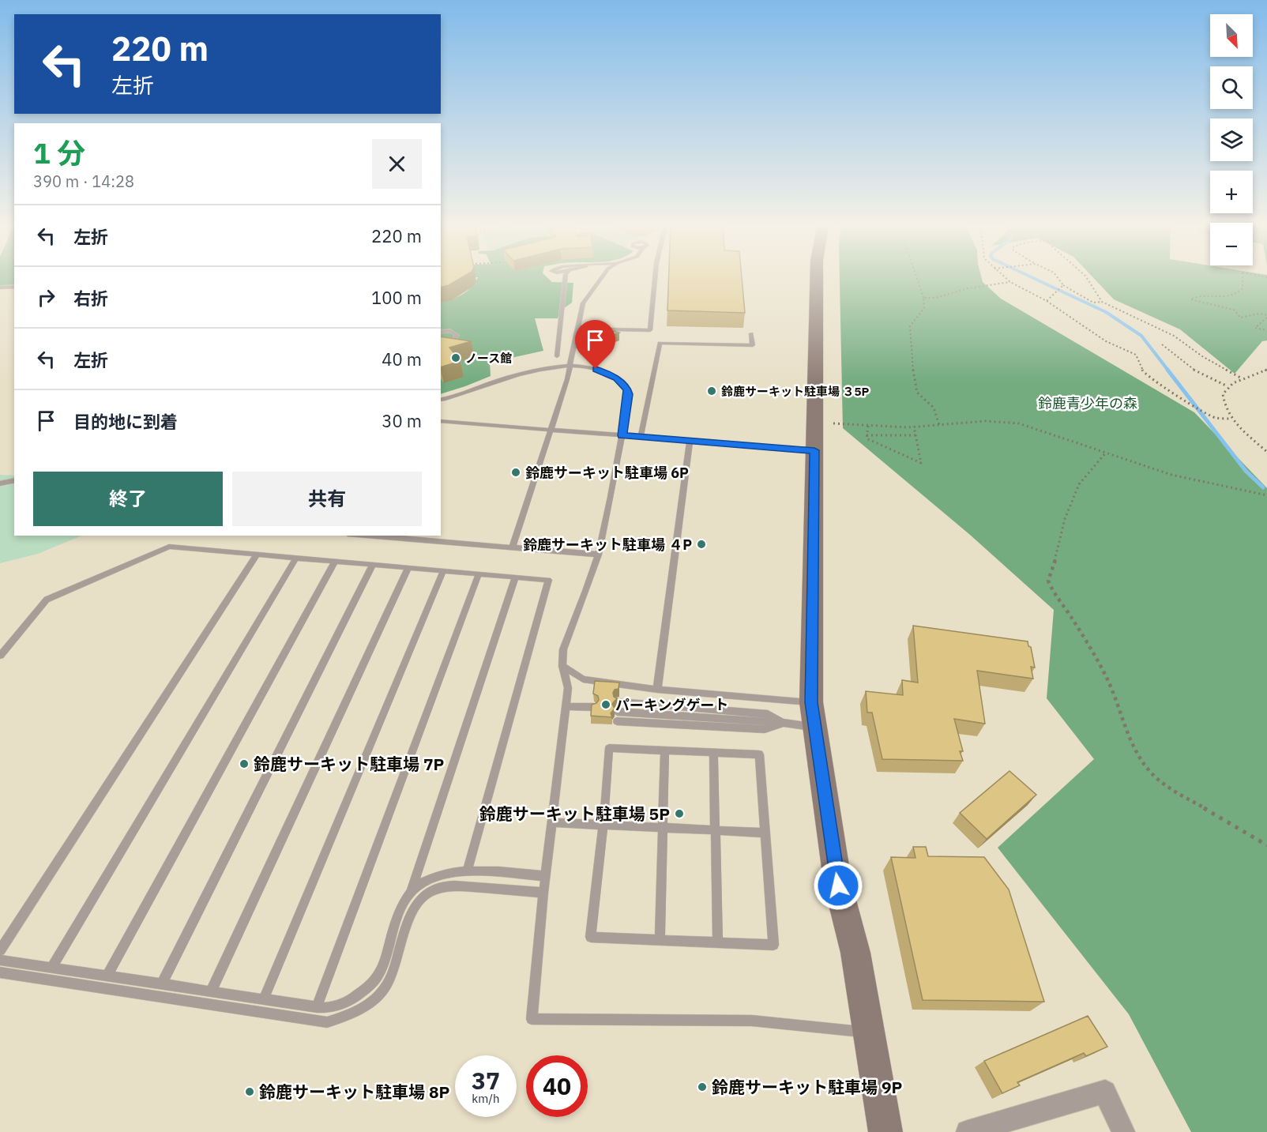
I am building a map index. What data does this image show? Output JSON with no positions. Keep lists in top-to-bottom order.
{
  "parks": ["鈴鹿青少年の森"],
  "places": [
    "ノース館",
    "鈴鹿サーキット駐車場 ３5P",
    "鈴鹿サーキット駐車場 6P",
    "鈴鹿サーキット駐車場 ４P",
    "パーキングゲート",
    "鈴鹿サーキット駐車場 7P",
    "鈴鹿サーキット駐車場 5P",
    "鈴鹿サーキット駐車場 9P",
    "鈴鹿サーキット駐車場 8P"
  ],
  "north": "bottom right",
  "page": {
    "map_buttons": ["+", "−"],
    "turn": ["220 m", "左折"],
    "heading": ["1 分", "390 m · 14:28"],
    "list": [
      {
        "name": "左折",
        "value": "220 m"
      },
      {
        "name": "右折",
        "value": "100 m"
      },
      {
        "name": "左折",
        "value": "40 m"
      },
      {
        "name": "目的地に到着",
        "value": "30 m"
      }
    ],
    "buttons": ["終了", "共有"],
    "speed": "37 km/h",
    "limit": "40"
  }
}
